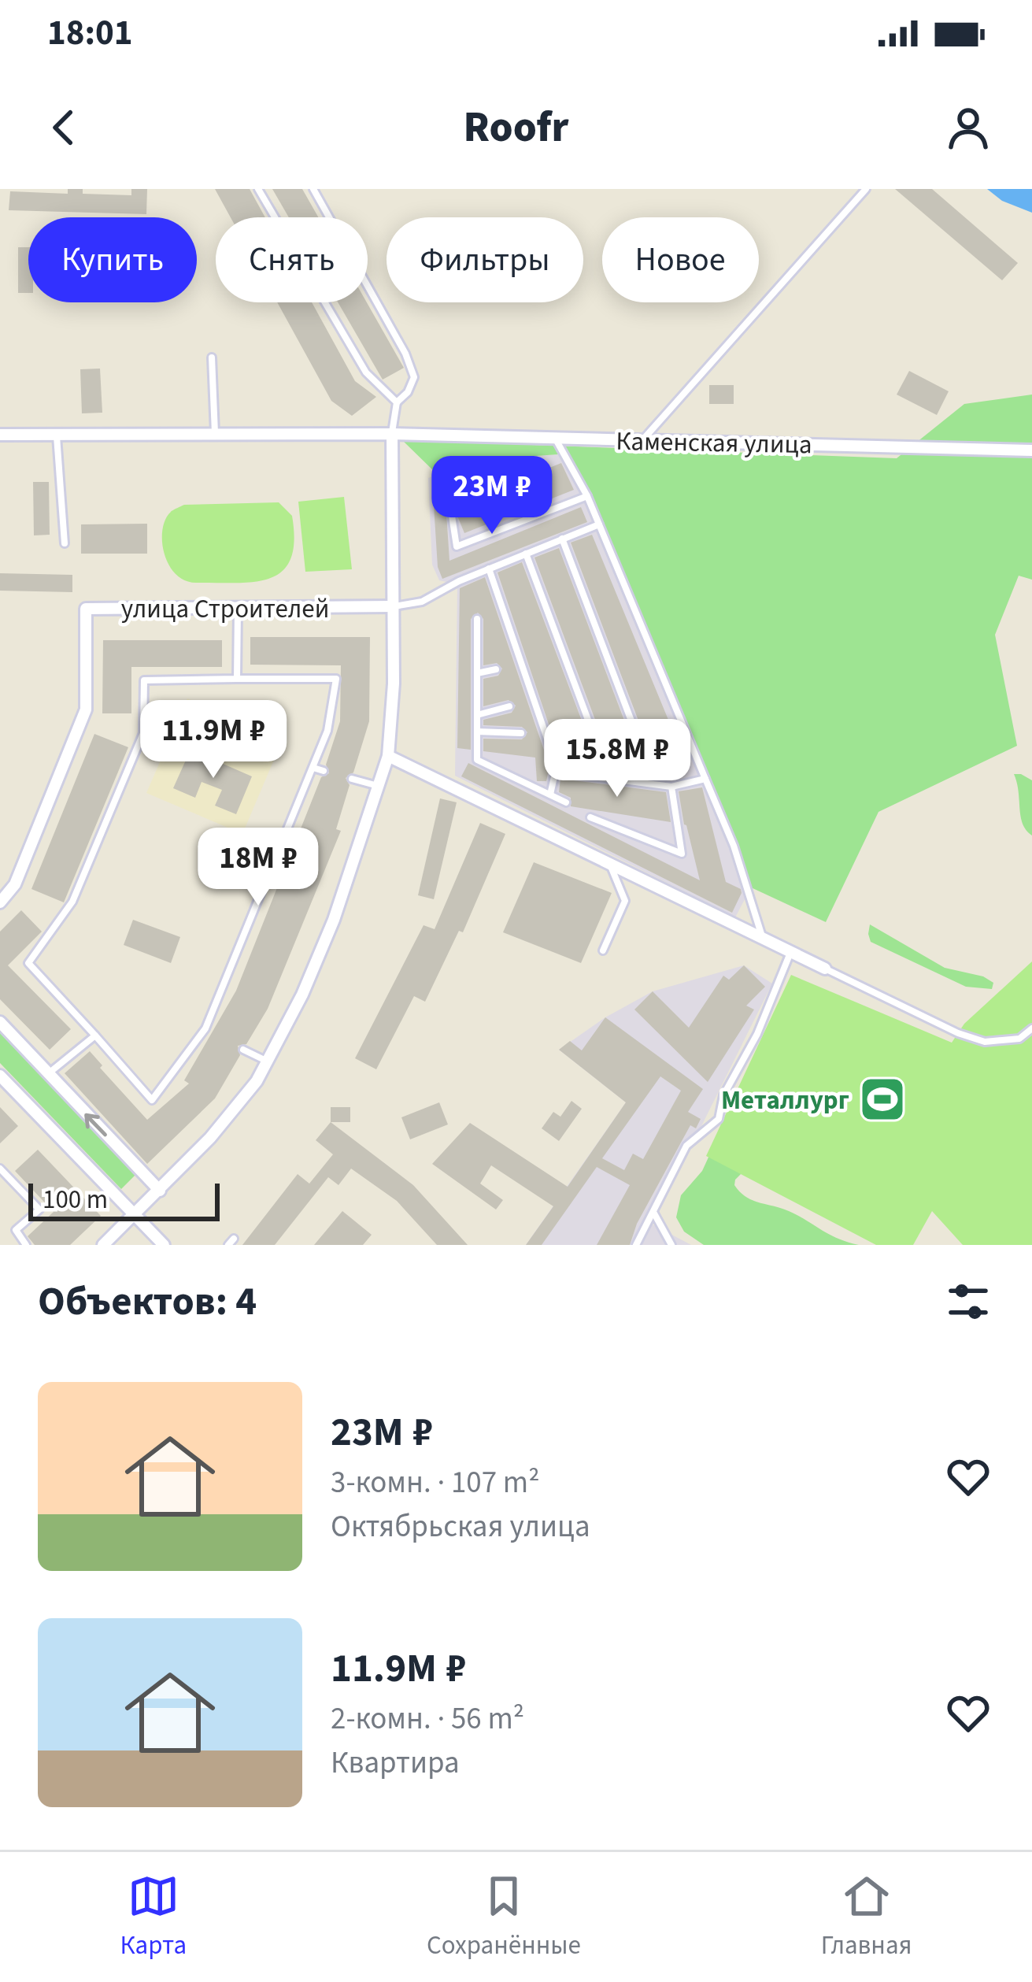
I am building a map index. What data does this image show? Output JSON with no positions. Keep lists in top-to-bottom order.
{
  "streets": {
    "street": ["Каменская улица", "улица Строителей"]
  },
  "places": {
    "sports": ["Металлург"]
  },
  "scale_bar": "100 m",
  "page": {
    "status": "18:01",
    "header": "Roofr",
    "chip": [
      "Купить",
      "Снять",
      "Фильтры",
      "Новое"
    ],
    "price": [
      "23M ₽",
      "11.9M ₽",
      "15.8M ₽",
      "18M ₽"
    ],
    "scale": "100 m",
    "heading": "Объектов: 4",
    "list": [
      {
        "name": "23M ₽",
        "note": "3-комн. · 107 m² · Октябрьская улица"
      },
      {
        "name": "11.9M ₽",
        "note": "2-комн. · 56 m² · Квартира"
      }
    ],
    "tabs": ["Карта", "Сохранённые", "Главная"]
  }
}
